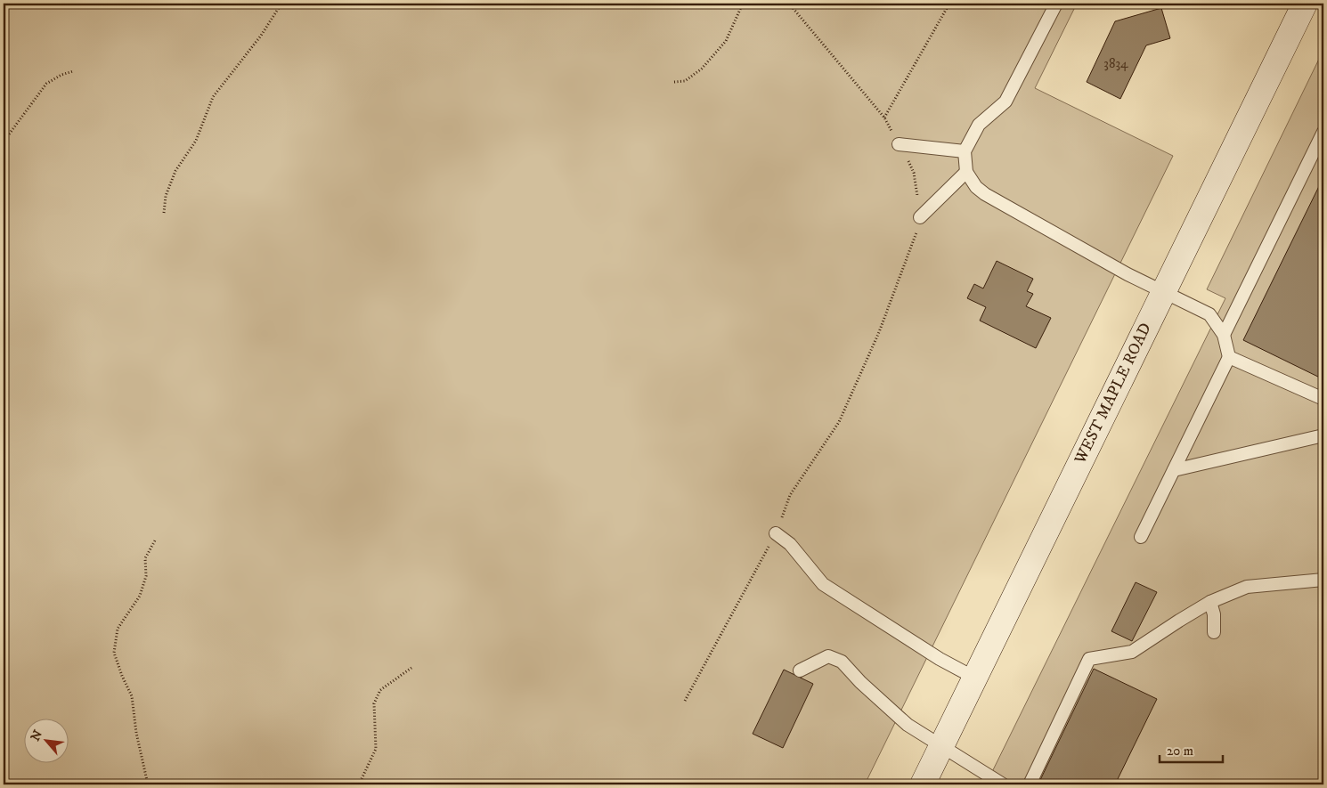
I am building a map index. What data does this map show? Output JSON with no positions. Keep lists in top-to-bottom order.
{
  "streets": {
    "main road": ["WEST MAPLE ROAD"]
  },
  "house_numbers": ["3834"],
  "scale_bar": "20 m",
  "north": "top left"
}
